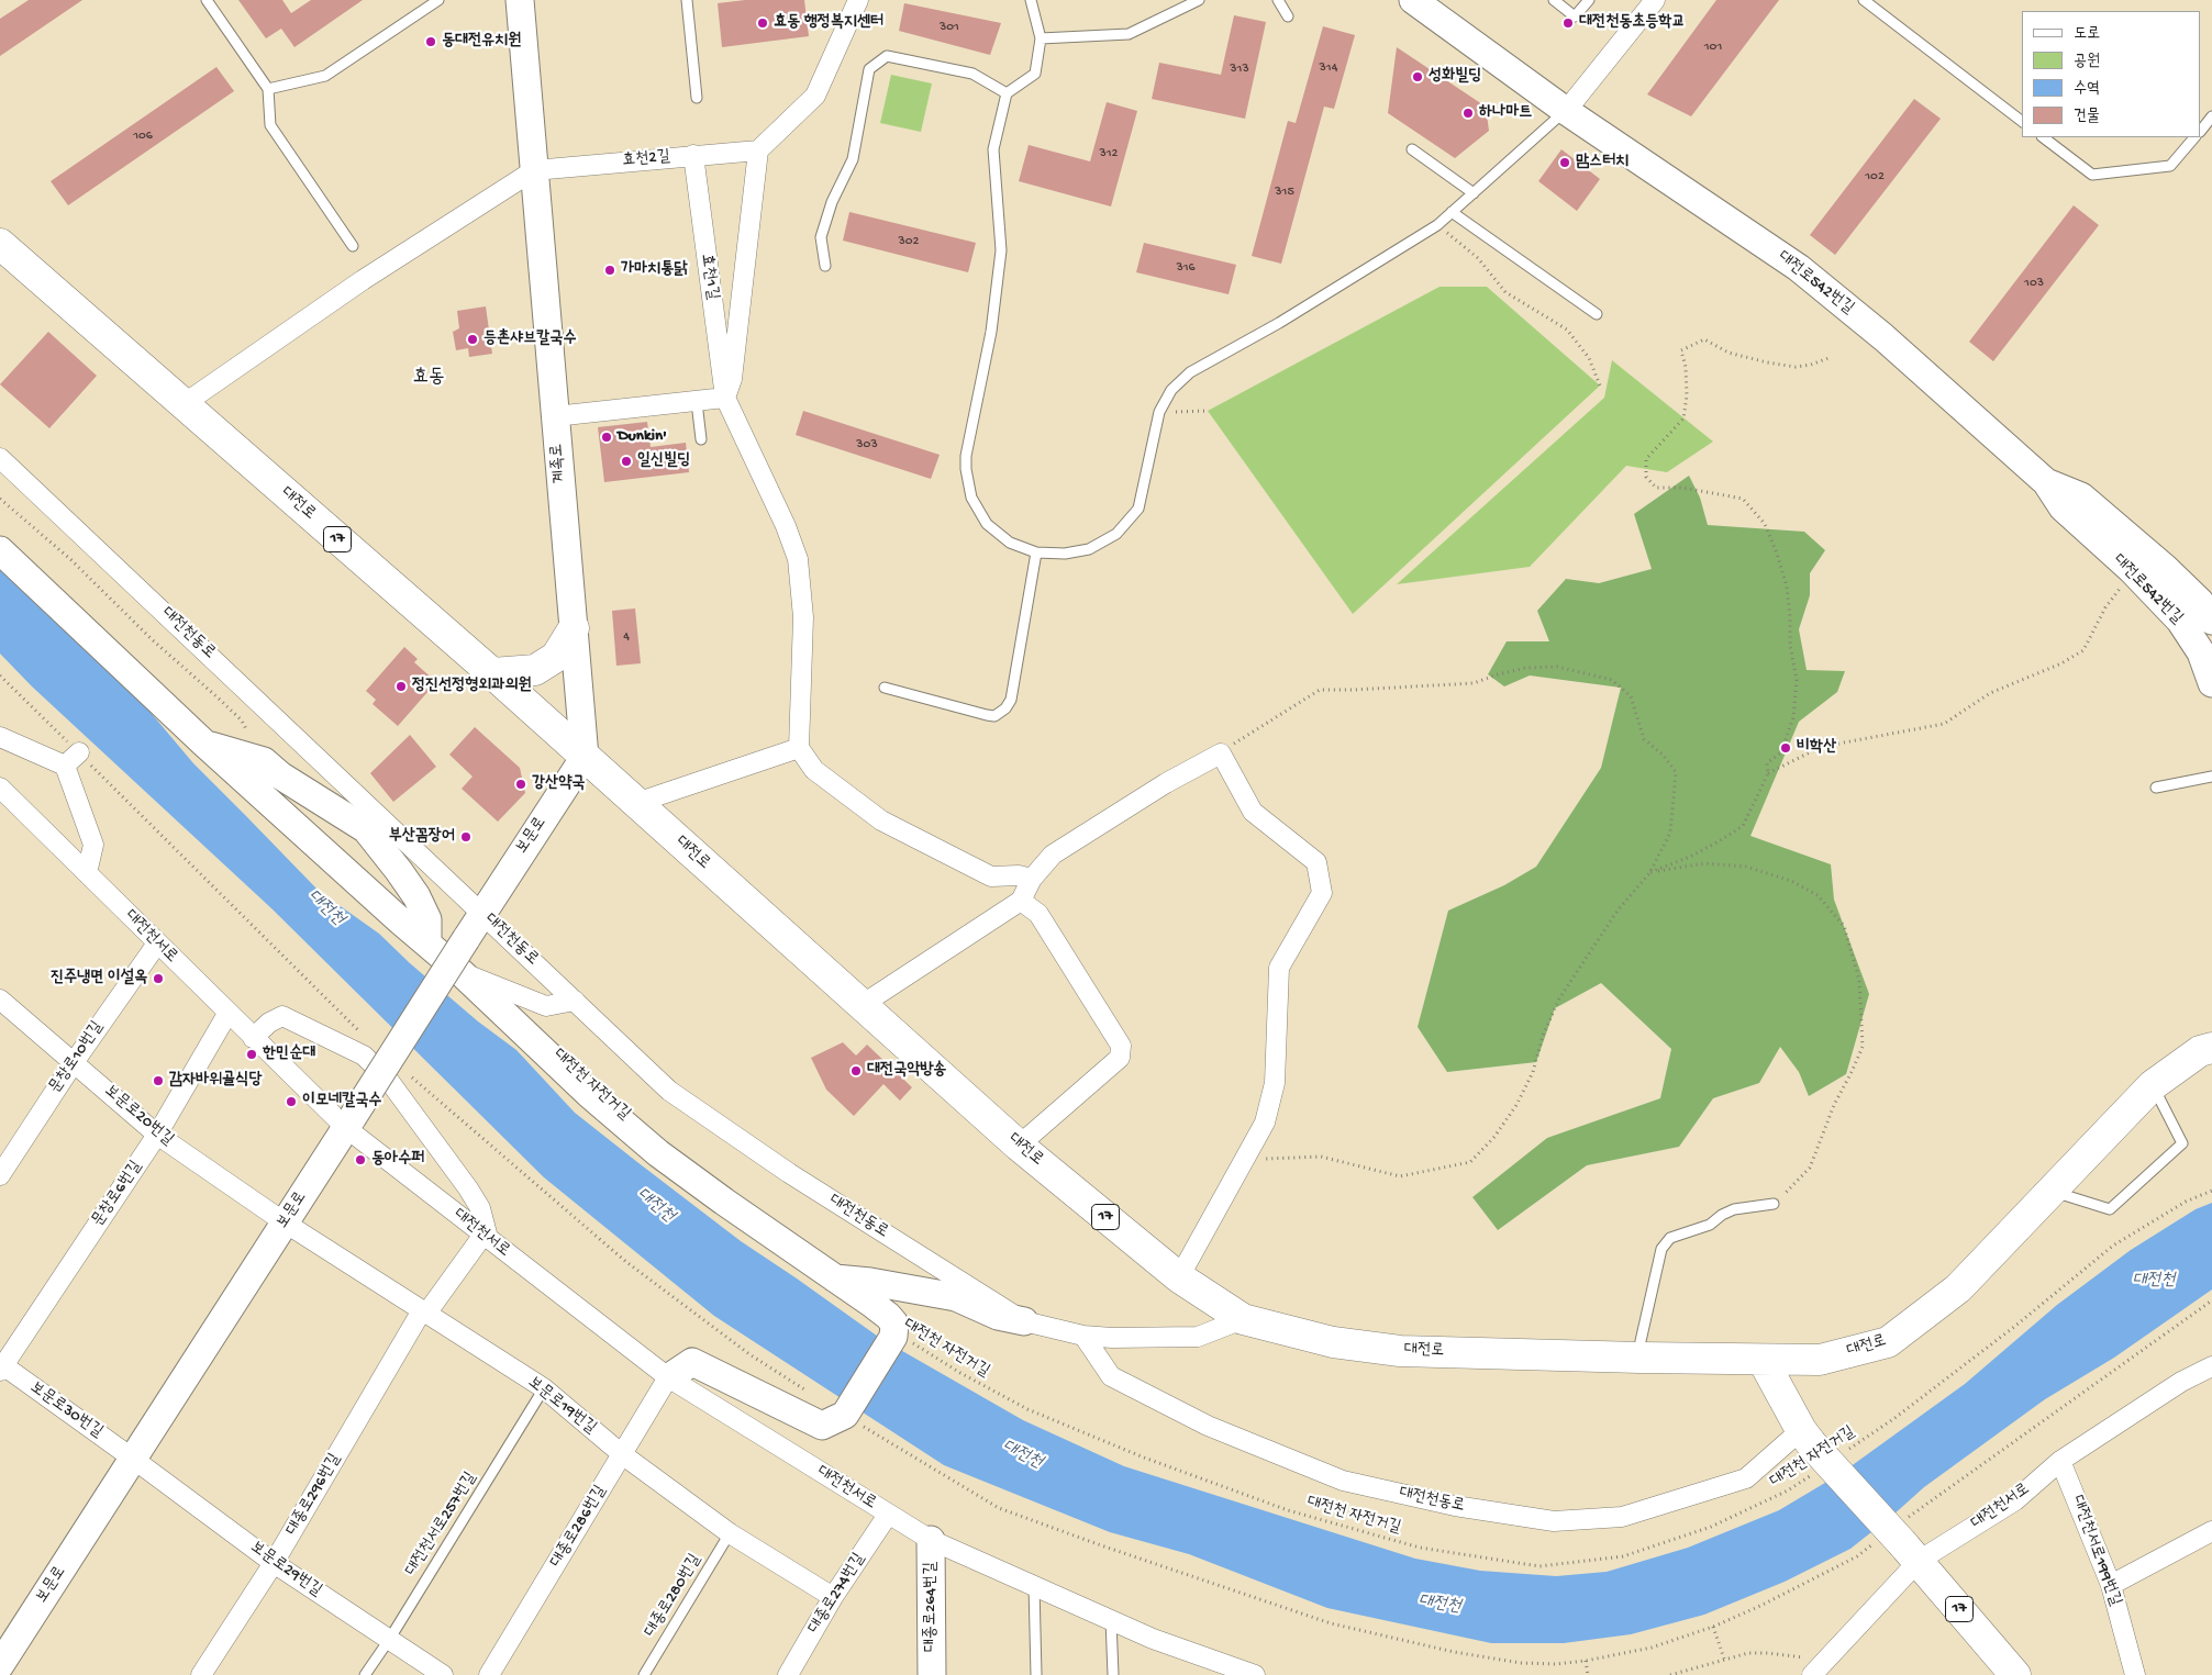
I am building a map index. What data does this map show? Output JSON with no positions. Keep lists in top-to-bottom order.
{
  "streets": {
    "main road": [
      "대전로542번길",
      "계족로",
      "대전로",
      "17",
      "보문로",
      "대종로264번길"
    ],
    "street": [
      "효천2길",
      "효천1길",
      "대전천동로",
      "대전천서로",
      "문창로10번길",
      "보문로20번길",
      "문창로6번길",
      "보문로19번길",
      "보문로30번길",
      "대종로296번길",
      "대종로286번길",
      "대전천서로199번길",
      "보문로29번길",
      "대종로274번길"
    ],
    "lane": ["대전천서로257번길", "대종로280번길"],
    "path": ["대전천 자전거길"]
  },
  "crossings": [
    ["효천2길", "효천1길"],
    ["효천2길", "계족로"],
    ["계족로", "대전로"],
    ["계족로", "보문로"],
    ["대전로", "17"],
    ["대전로", "대전천동로"],
    ["대전로", "보문로"],
    ["17", "대전천동로"],
    ["17", "대전천서로"],
    ["대전천동로", "보문로"],
    ["보문로", "대전천서로"],
    ["보문로", "보문로20번길"],
    ["보문로", "보문로19번길"],
    ["보문로", "보문로30번길"],
    ["보문로", "보문로29번길"],
    ["대전천서로", "문창로10번길"],
    ["대전천서로", "문창로6번길"],
    ["대전천서로", "대종로296번길"],
    ["대전천서로", "대종로286번길"],
    ["대전천서로", "대전천서로199번길"],
    ["대전천서로", "대종로274번길"],
    ["대전천서로", "대종로264번길"],
    ["문창로10번길", "보문로20번길"],
    ["보문로20번길", "문창로6번길"],
    ["보문로20번길", "보문로19번길"],
    ["문창로6번길", "보문로30번길"],
    ["보문로19번길", "대종로296번길"],
    ["보문로19번길", "대전천서로257번길"],
    ["보문로19번길", "대종로286번길"],
    ["보문로19번길", "대종로274번길"],
    ["보문로19번길", "대종로280번길"],
    ["보문로30번길", "보문로29번길"],
    ["대종로296번길", "보문로29번길"],
    ["대전천서로257번길", "보문로29번길"]
  ],
  "districts": ["효동"],
  "water": ["대전천"],
  "places": [
    "효동 행정복지센터",
    "대전천동초등학교",
    "동대전유치원",
    "성화빌딩",
    "하나마트",
    "맘스터치",
    "가마치통닭",
    "등촌샤브칼국수",
    "Dunkin'",
    "일신빌딩",
    "정진선정형외과의원",
    "비학산",
    "강산약국",
    "부산꼼장어",
    "진주냉면 이설옥",
    "한민순대",
    "대전국악방송",
    "감자바위골식당",
    "이모네칼국수",
    "동아수퍼"
  ],
  "house_numbers": [
    "301",
    "101",
    "314",
    "313",
    "106",
    "312",
    "102",
    "315",
    "302",
    "316",
    "103",
    "303",
    "4"
  ],
  "legend": [
    "도로",
    "공원",
    "수역",
    "건물"
  ]
}
